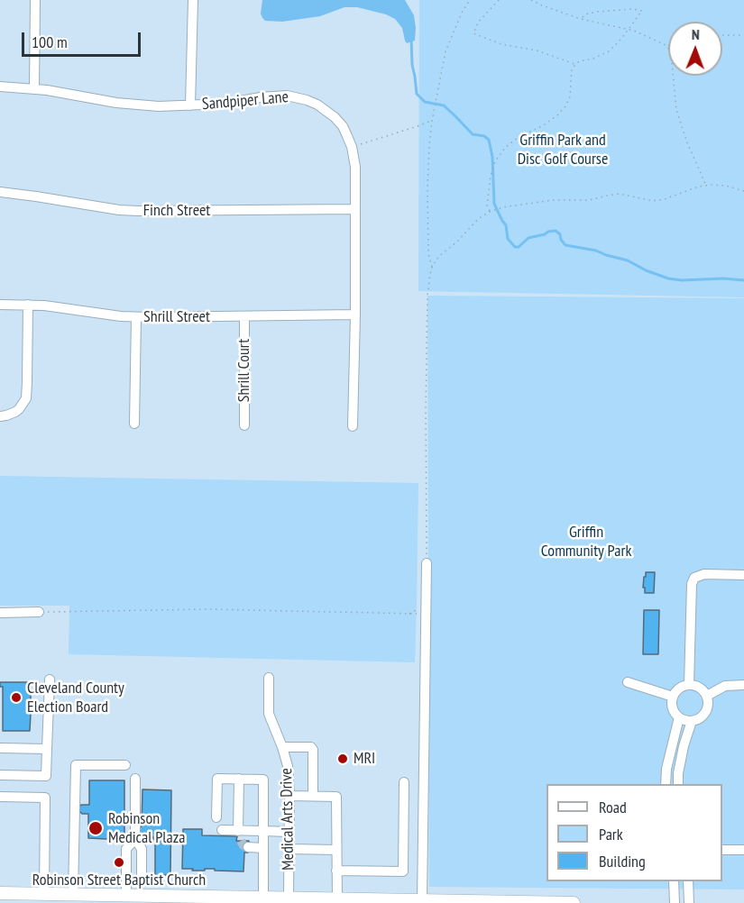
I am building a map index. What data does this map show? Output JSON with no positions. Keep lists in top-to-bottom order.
{
  "streets": {
    "street": [
      "Sandpiper Lane",
      "Finch Street",
      "Shrill Street",
      "Shrill Court",
      "Medical Arts Drive"
    ]
  },
  "crossings": [
    ["Sandpiper Lane", "Finch Street"],
    ["Sandpiper Lane", "Shrill Street"],
    ["Shrill Street", "Shrill Court"]
  ],
  "parks": ["Griffin Park and Disc Golf Course", "Griffin Community Park"],
  "places": [
    "Cleveland County Election Board",
    "MRI",
    "Robinson Medical Plaza",
    "Robinson Street Baptist Church"
  ],
  "legend": ["Road", "Park", "Building"],
  "scale_bar": "100 m",
  "north": "top"
}
